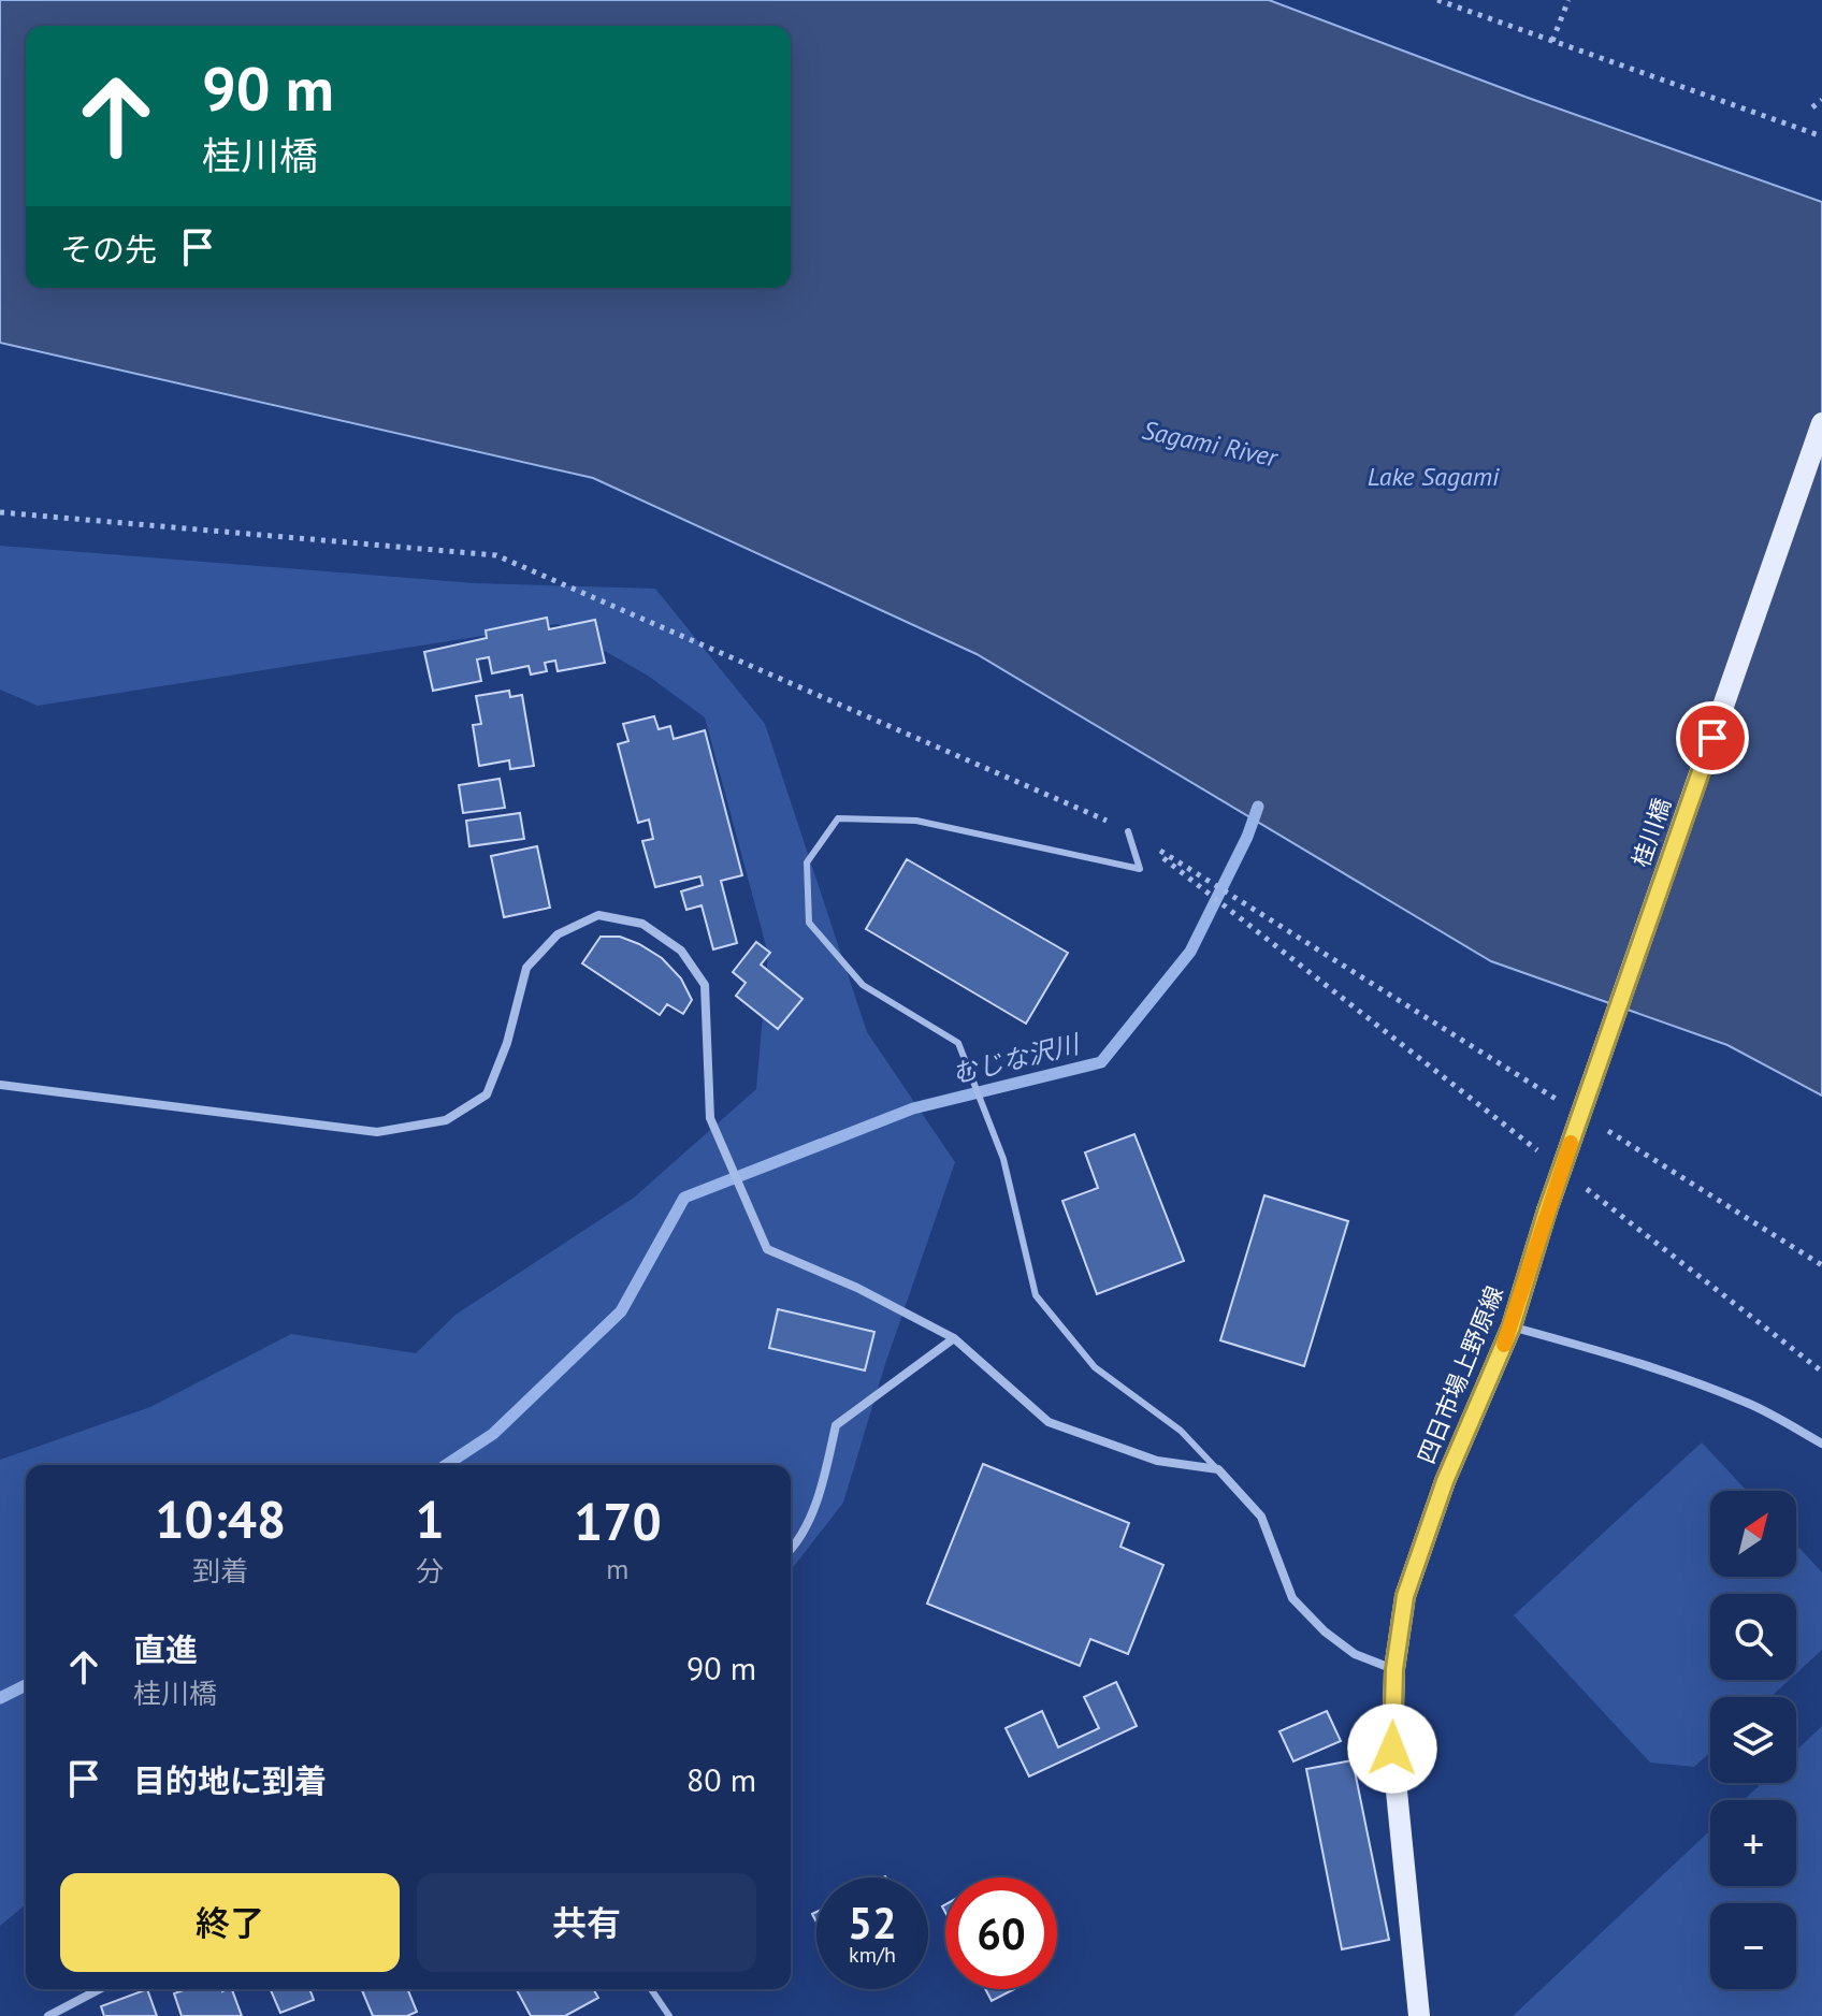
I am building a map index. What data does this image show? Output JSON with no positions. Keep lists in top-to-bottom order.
{
  "streets": {
    "main road": ["桂川橋", "四日市場上野原線"]
  },
  "crossings": [
    ["桂川橋", "四日市場上野原線"]
  ],
  "water": ["Sagami River", "Lake Sagami", "むじな沢川"],
  "north": "top right",
  "page": {
    "turn": ["90 m", "桂川橋"],
    "then": "その先",
    "eta": [
      "10:48",
      "到着",
      "1",
      "分",
      "170",
      "m"
    ],
    "map_buttons": ["+", "−"],
    "list": [
      {
        "name": "直進",
        "note": "桂川橋",
        "value": "90 m"
      },
      {
        "name": "目的地に到着",
        "value": "80 m"
      }
    ],
    "buttons": ["終了", "共有"],
    "speed": "52 km/h",
    "limit": "60"
  }
}
